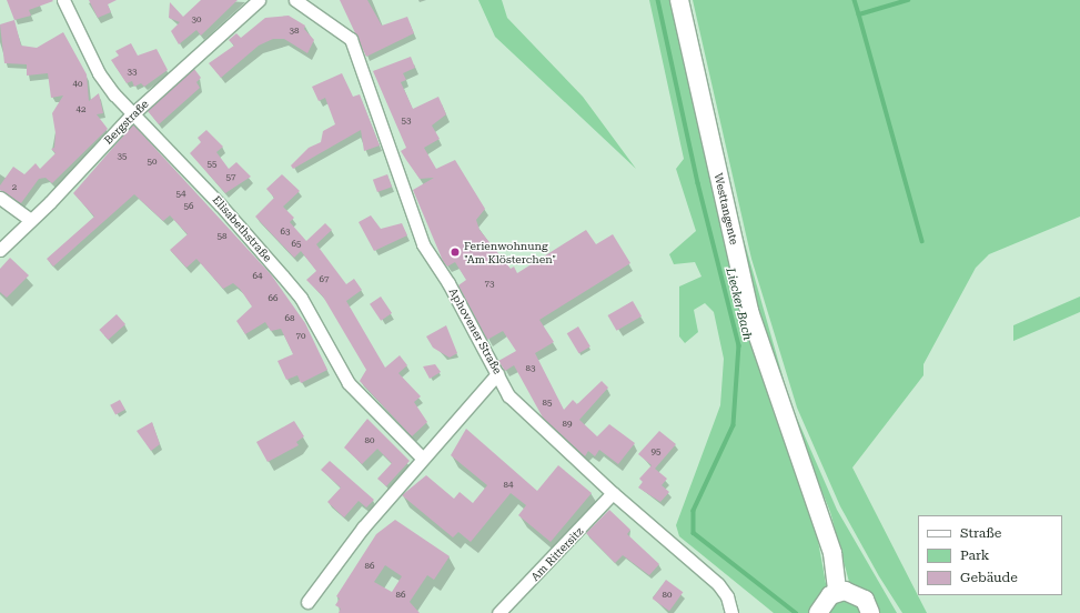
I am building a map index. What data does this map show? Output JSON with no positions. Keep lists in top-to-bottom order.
{
  "streets": {
    "main road": ["Westtangente"],
    "street": [
      "Bergstraße",
      "Elisabethstraße",
      "Aphovener Straße",
      "Am Rittersitz"
    ]
  },
  "crossings": [
    ["Bergstraße", "Elisabethstraße"],
    ["Aphovener Straße", "Am Rittersitz"]
  ],
  "water": ["Liecker Bach"],
  "places": ["Ferienwohnung \"Am Klösterchen\""],
  "house_numbers": [
    "30",
    "38",
    "33",
    "40",
    "42",
    "53",
    "35",
    "50",
    "55",
    "57",
    "2",
    "54",
    "56",
    "63",
    "58",
    "65",
    "64",
    "67",
    "73",
    "66",
    "68",
    "70",
    "83",
    "85",
    "89",
    "80",
    "95",
    "84",
    "86",
    "86",
    "80"
  ],
  "legend": ["Straße", "Park", "Gebäude"]
}
